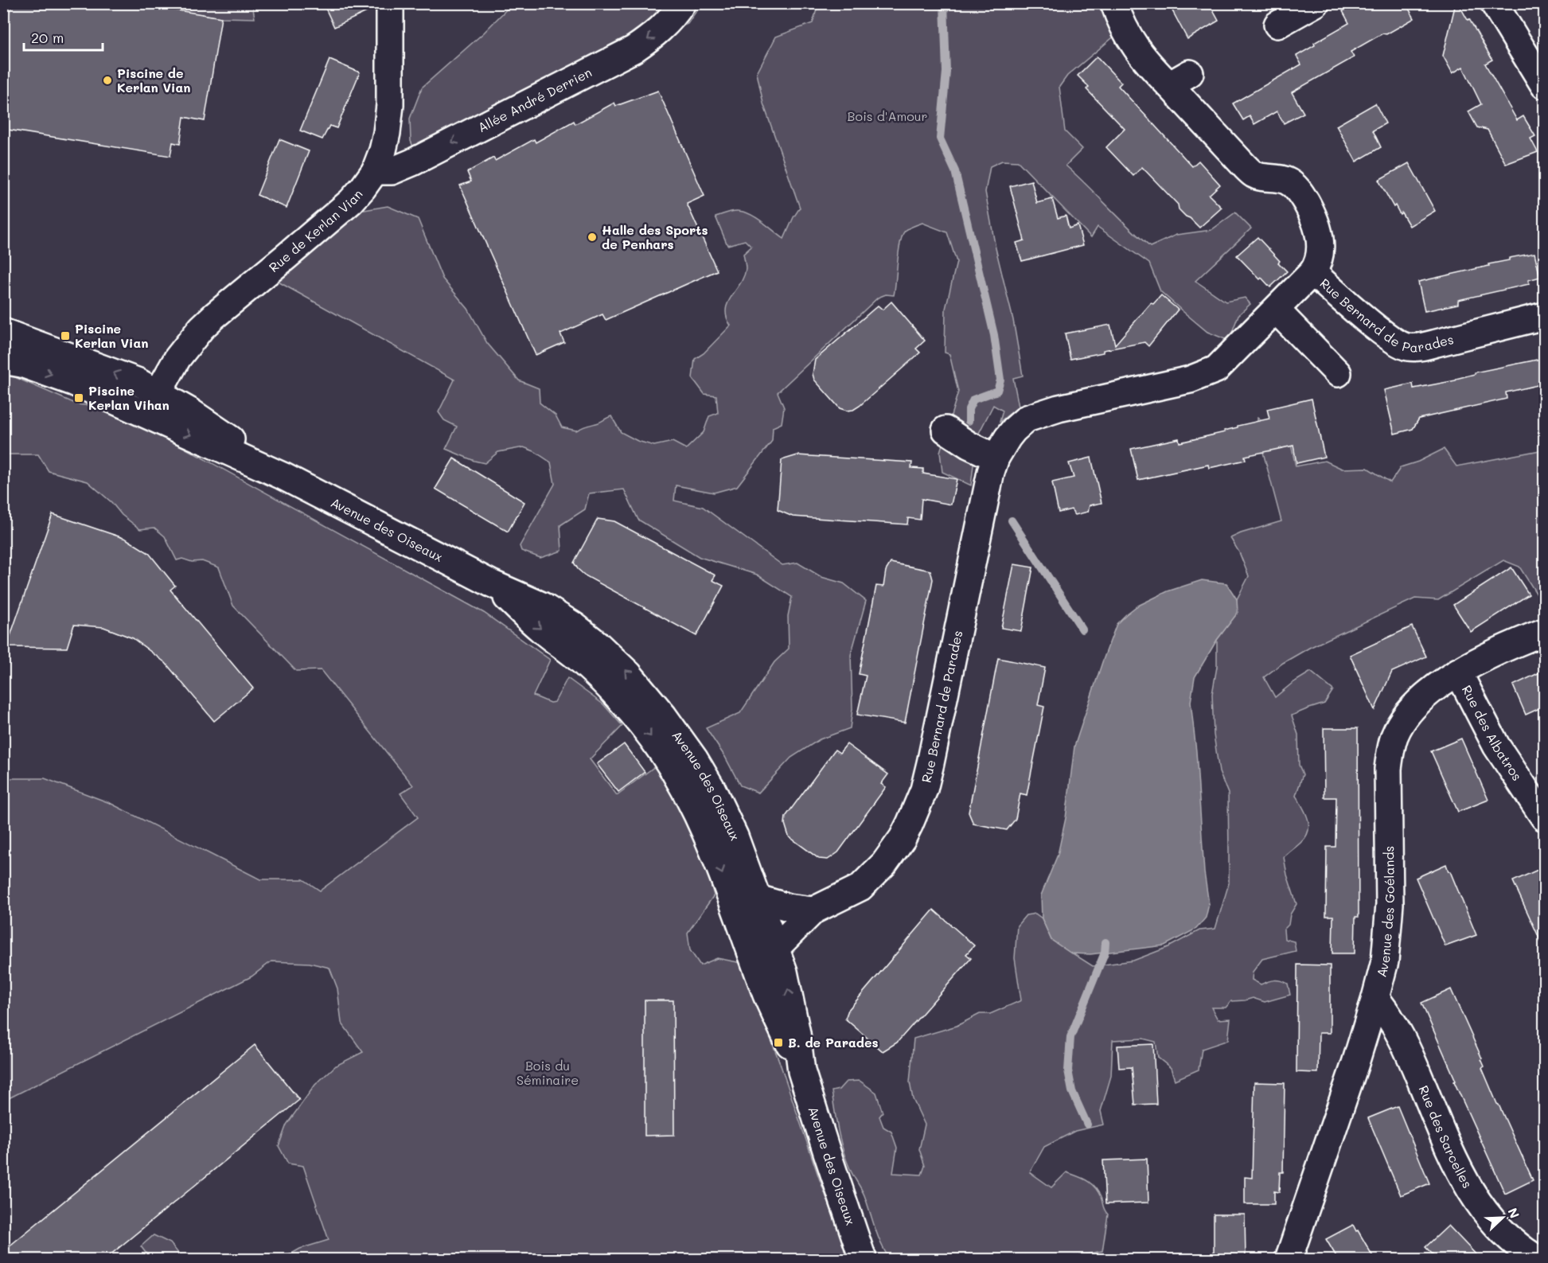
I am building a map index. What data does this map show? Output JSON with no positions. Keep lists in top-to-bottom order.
{
  "streets": {
    "street": [
      "Allée André Derrien",
      "Rue de Kerlan Vian",
      "Rue Bernard de Parades",
      "Avenue des Oiseaux",
      "Rue des Albatros",
      "Avenue des Goélands",
      "Rue des Sarcelles"
    ]
  },
  "crossings": [
    ["Allée André Derrien", "Rue de Kerlan Vian"],
    ["Rue de Kerlan Vian", "Avenue des Oiseaux"],
    ["Rue Bernard de Parades", "Avenue des Oiseaux"],
    ["Rue des Albatros", "Avenue des Goélands"],
    ["Avenue des Goélands", "Rue des Sarcelles"]
  ],
  "one_way": ["Allée André Derrien"],
  "parks": ["Bois d'Amour", "Bois du Séminaire"],
  "places": {
    "other": ["Piscine de Kerlan Vian", "Halle des Sports de Penhars"],
    "transit": ["Piscine Kerlan Vian", "Piscine Kerlan Vihan", "B. de Parades"]
  },
  "scale_bar": "20 m",
  "north": "top right"
}
